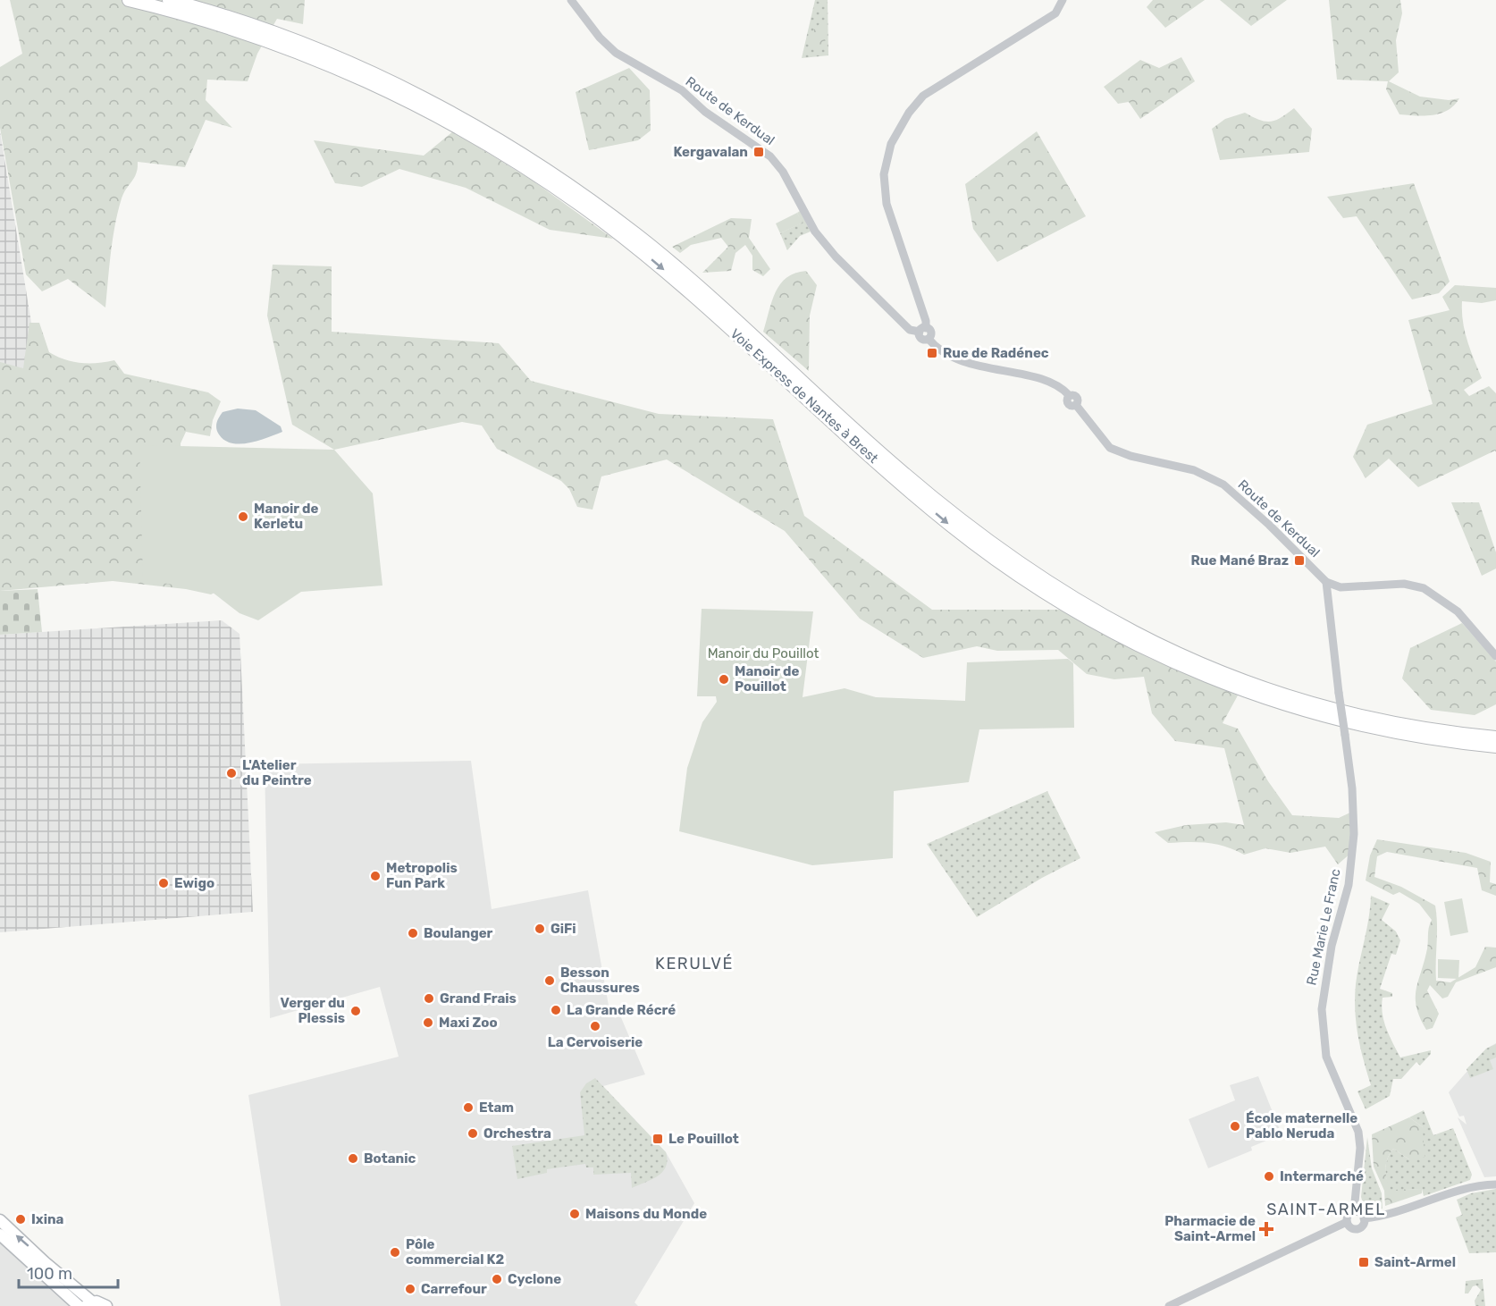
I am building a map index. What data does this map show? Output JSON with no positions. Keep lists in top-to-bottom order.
{
  "streets": {
    "highway": ["Voie Express de Nantes à Brest"],
    "street": ["Route de Kerdual", "Rue Marie Le Franc"]
  },
  "crossings": [
    ["Route de Kerdual", "Rue Marie Le Franc"]
  ],
  "districts": ["KERULVÉ", "SAINT-ARMEL"],
  "parks": ["Manoir du Pouillot"],
  "places": {
    "transit": [
      "Kergavalan",
      "Rue de Radénec",
      "Rue Mané Braz",
      "Le Pouillot",
      "Saint-Armel"
    ],
    "other": [
      "Manoir de Kerletu",
      "Manoir de Pouillot",
      "L'Atelier du Peintre",
      "Metropolis Fun Park",
      "Ewigo",
      "GiFi",
      "Boulanger",
      "Besson Chaussures",
      "Grand Frais",
      "La Grande Récré",
      "Verger du Plessis",
      "Maxi Zoo",
      "La Cervoiserie",
      "Etam",
      "École maternelle Pablo Neruda",
      "Orchestra",
      "Botanic",
      "Intermarché",
      "Maisons du Monde",
      "Ixina",
      "Pôle commercial K2",
      "Cyclone",
      "Carrefour"
    ],
    "health": ["Pharmacie de Saint-Armel"]
  },
  "scale_bar": "100 m"
}
